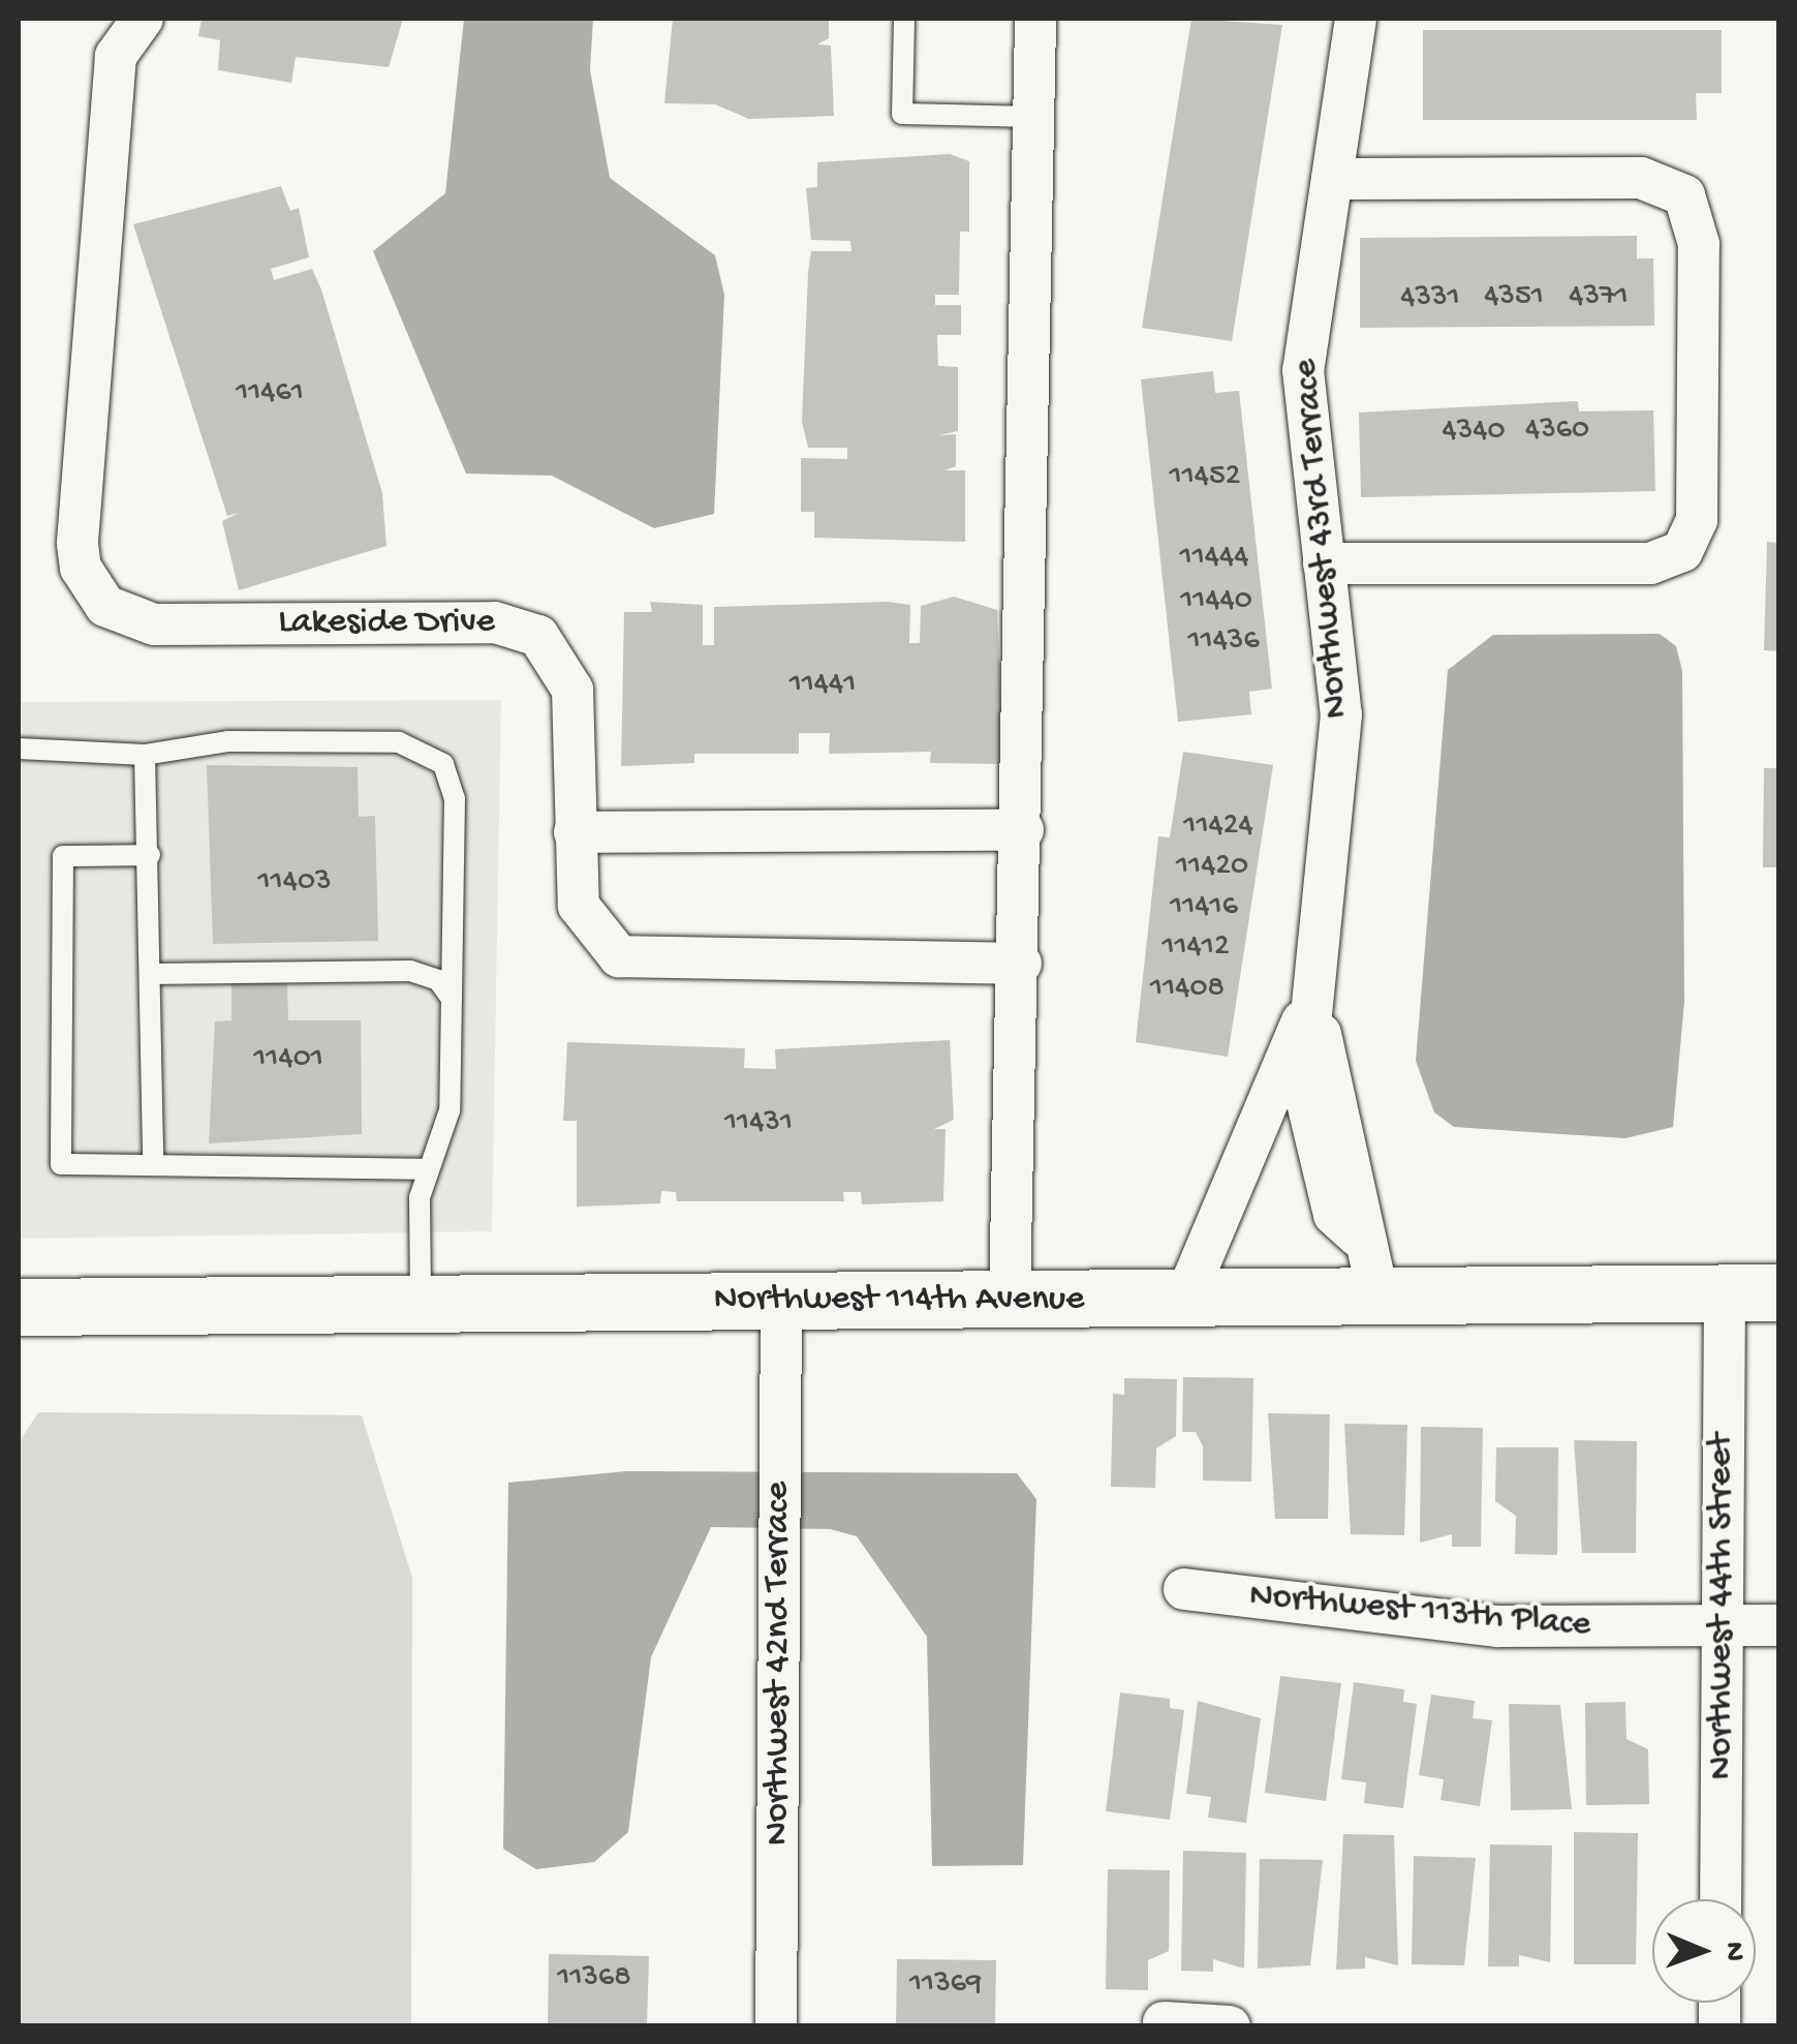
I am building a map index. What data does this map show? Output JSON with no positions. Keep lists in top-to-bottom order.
{
  "streets": {
    "street": [
      "Northwest 43rd Terrace",
      "Lakeside Drive",
      "Northwest 114th Avenue",
      "Northwest 44th Street",
      "Northwest 113th Place",
      "Northwest 42nd Terrace"
    ]
  },
  "crossings": [
    ["Northwest 43rd Terrace", "Northwest 114th Avenue"],
    ["Northwest 114th Avenue", "Northwest 44th Street"],
    ["Northwest 114th Avenue", "Northwest 42nd Terrace"],
    ["Northwest 44th Street", "Northwest 113th Place"]
  ],
  "house_numbers": [
    "4351",
    "4371",
    "4331",
    "11461",
    "4360",
    "4340",
    "11452",
    "11444",
    "11440",
    "11436",
    "11441",
    "11424",
    "11420",
    "11403",
    "11416",
    "11412",
    "11408",
    "11401",
    "11431",
    "11368",
    "11369"
  ],
  "north": "right"
}
